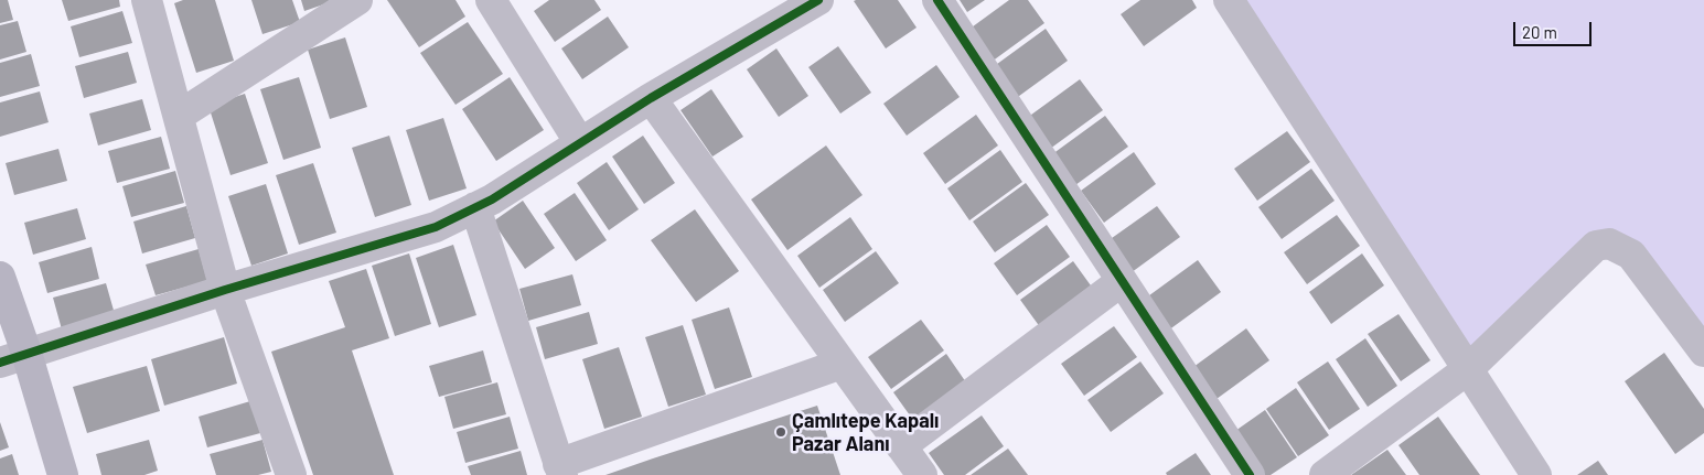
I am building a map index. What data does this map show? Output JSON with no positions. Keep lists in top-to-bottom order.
{
  "places": ["Çamlıtepe Kapalı Pazar Alanı"],
  "scale_bar": "20 m"
}
